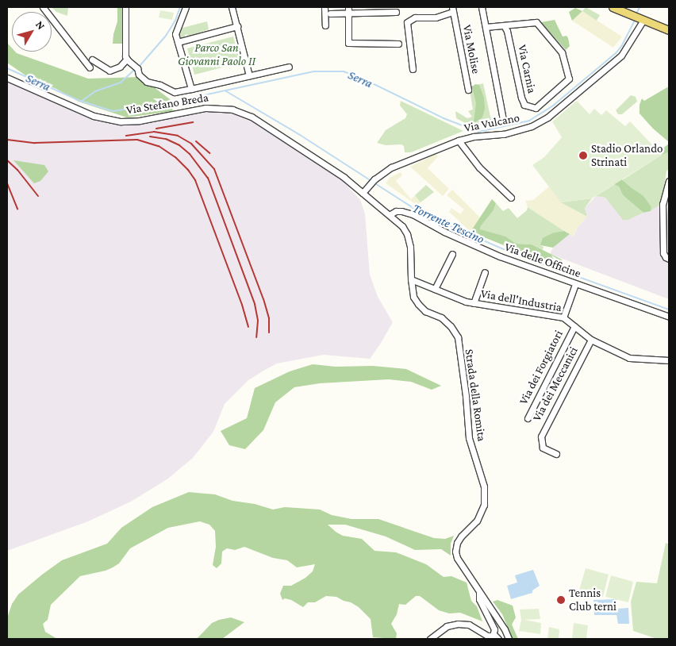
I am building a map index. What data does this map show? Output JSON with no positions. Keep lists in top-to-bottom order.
{
  "streets": {
    "street": [
      "Via Molise",
      "Via Carnia",
      "Via Stefano Breda",
      "Via Vulcano",
      "Via delle Officine",
      "Via dell'Industria",
      "Via dei Forgiatori",
      "Via dei Meccanici",
      "Strada della Romita"
    ]
  },
  "crossings": [
    ["Via Stefano Breda", "Via Vulcano"],
    ["Via Stefano Breda", "Strada della Romita"],
    ["Via Vulcano", "Strada della Romita"],
    ["Via delle Officine", "Strada della Romita"],
    ["Via dell'Industria", "Via dei Forgiatori"],
    ["Via dell'Industria", "Via dei Meccanici"],
    ["Via dell'Industria", "Strada della Romita"]
  ],
  "water": ["Serra", "Torrente Tescino"],
  "parks": ["Parco San Giovanni Paolo II"],
  "places": ["Stadio Orlando Strinati", "Tennis Club terni"],
  "north": "top right"
}
